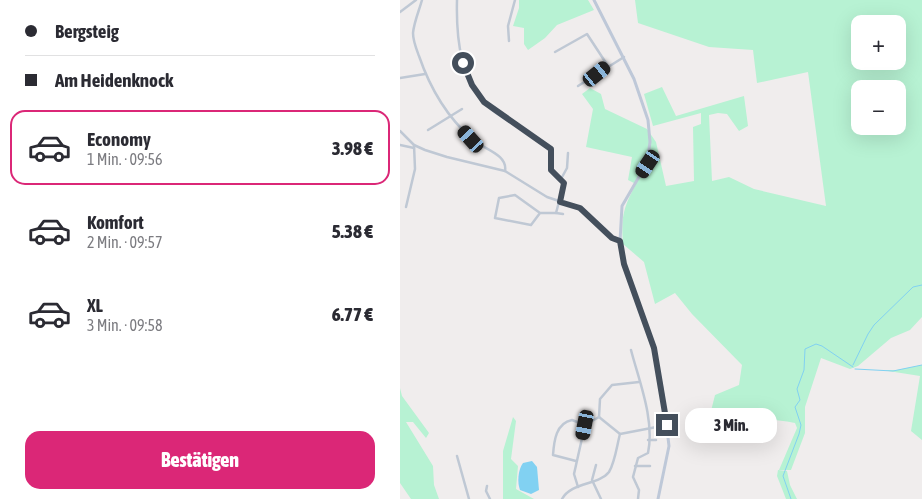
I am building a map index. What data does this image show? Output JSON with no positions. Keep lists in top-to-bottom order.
{
  "page": {
    "banner": ["Bergsteig", "Am Heidenknock"],
    "map_buttons": ["+", "−"],
    "list": [
      {
        "name": "Economy",
        "note": "1 Min. · 09:56",
        "value": "3.98 €"
      },
      {
        "name": "Komfort",
        "note": "2 Min. · 09:57",
        "value": "5.38 €"
      },
      {
        "name": "XL",
        "note": "3 Min. · 09:58",
        "value": "6.77 €"
      }
    ],
    "bubble": "3 Min.",
    "buttons": "Bestätigen"
  }
}
